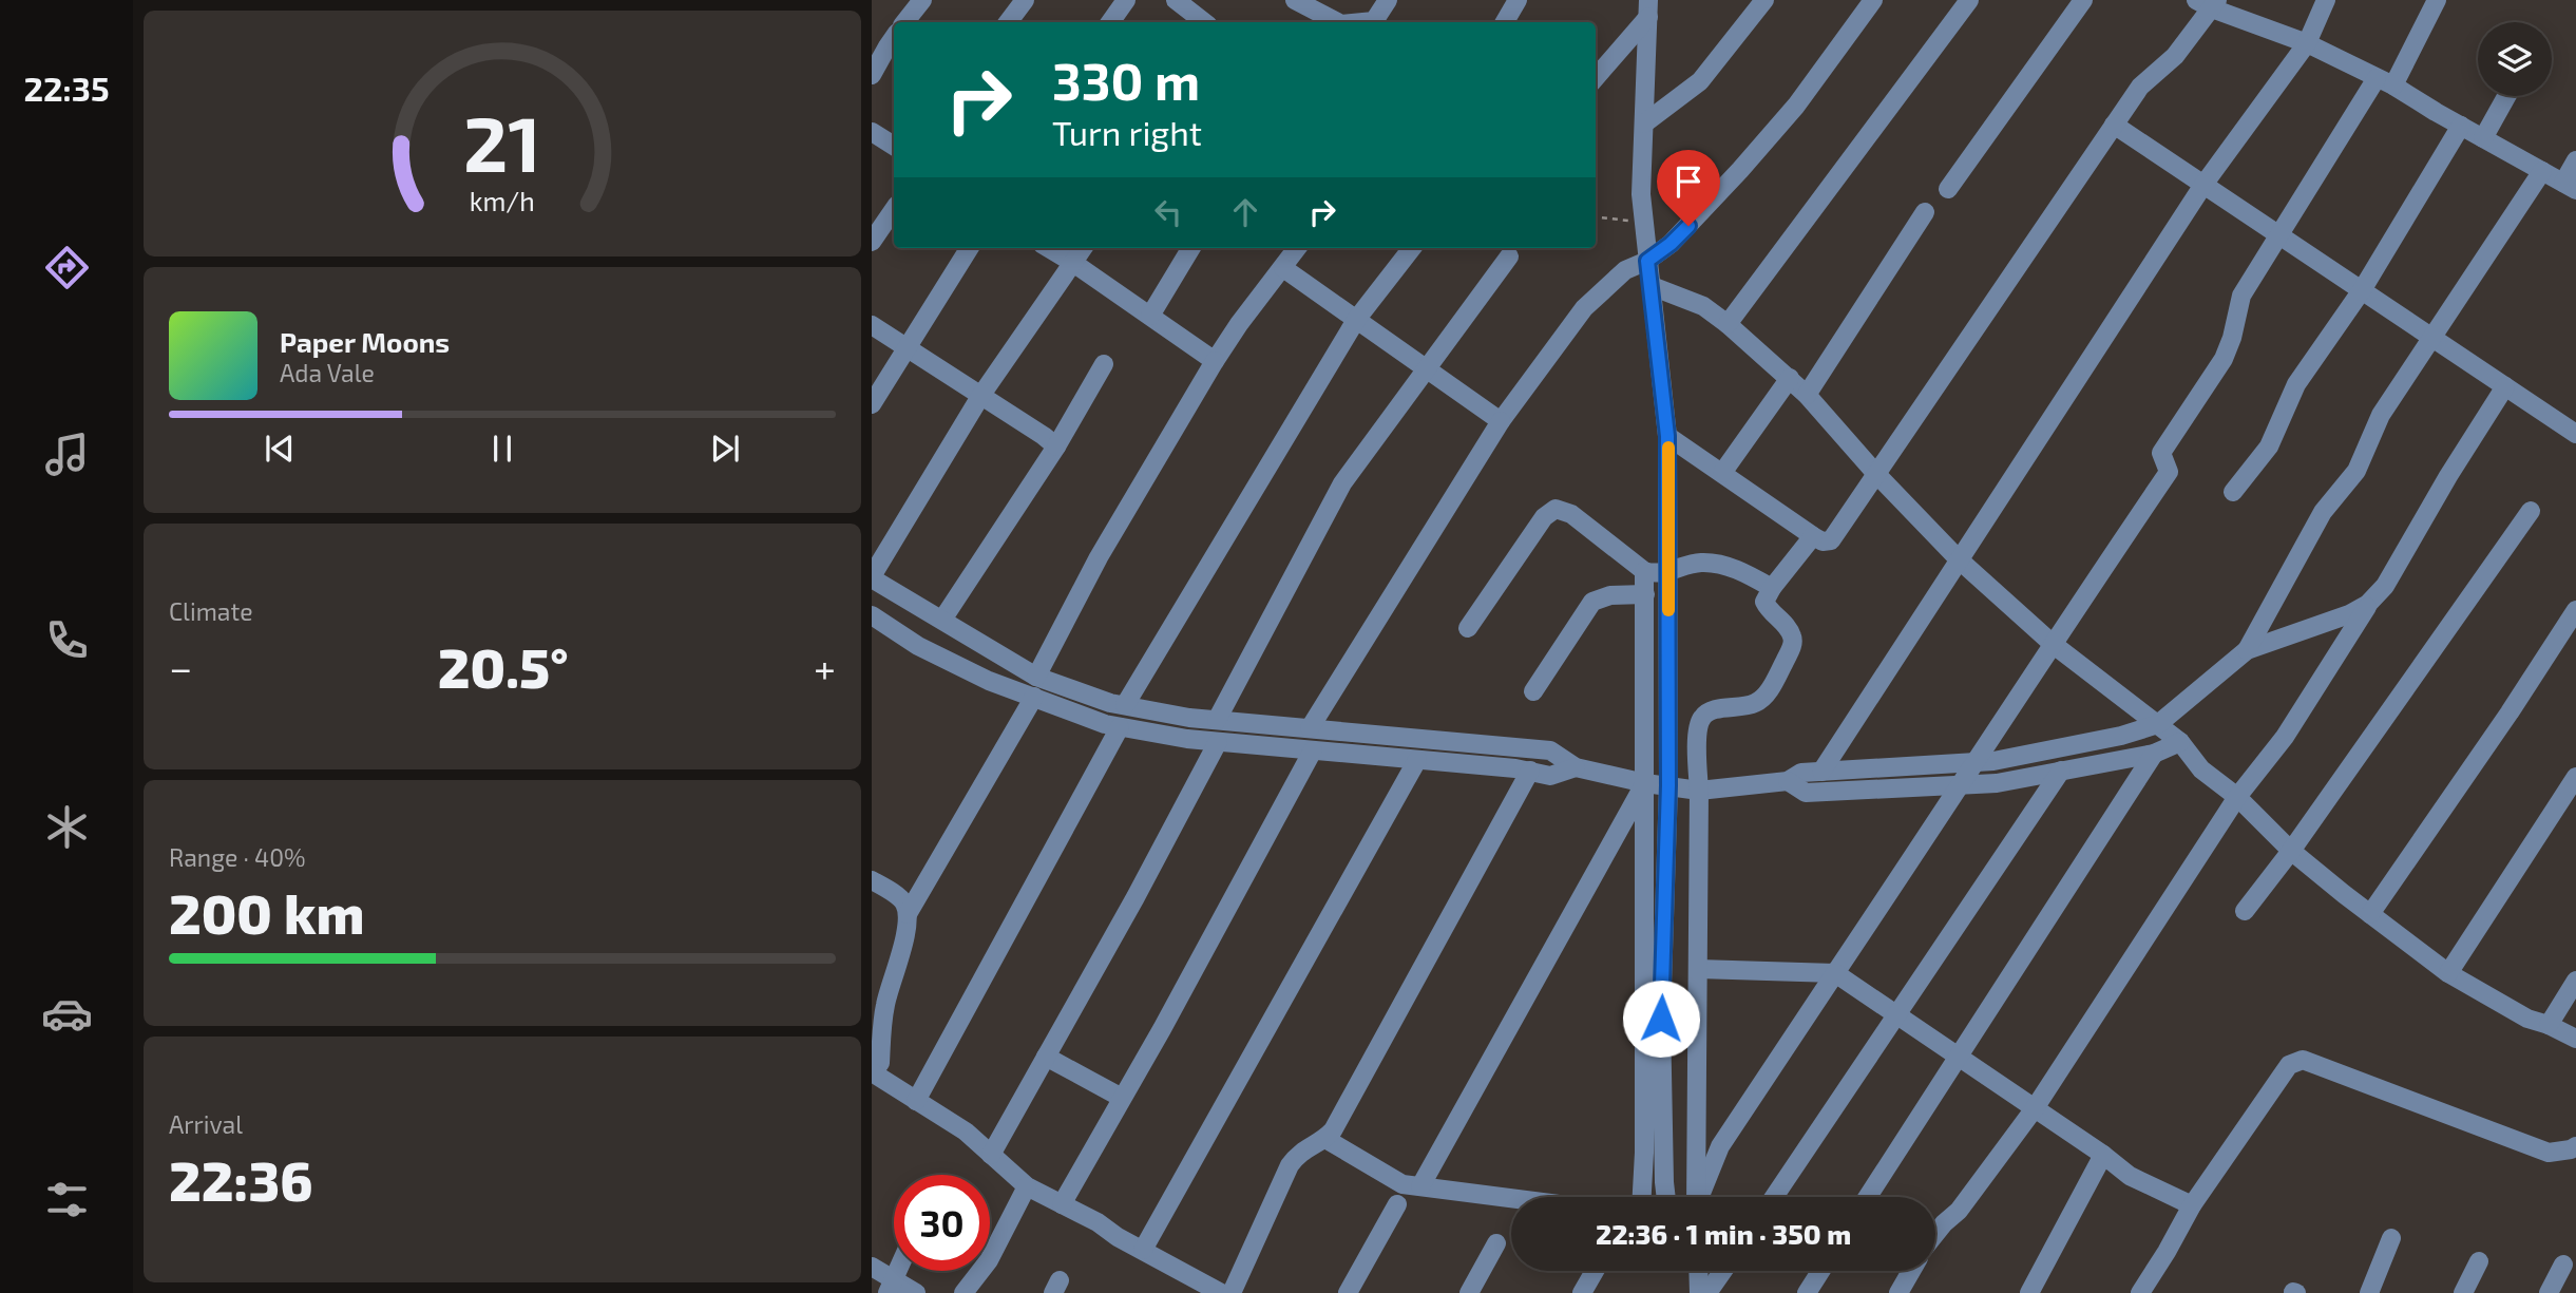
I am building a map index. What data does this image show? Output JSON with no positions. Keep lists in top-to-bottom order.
{
  "page": {
    "tabs": "22:35",
    "turn": ["330 m", "Turn right"],
    "song": ["Paper Moons", "Ada Vale"],
    "tile": [
      "Climate",
      ["Range · 40%", "200 km"],
      ["Arrival", "22:36"]
    ],
    "heat": ["−", "20.5°", "+"],
    "limit": "30",
    "trip": "22:36 · 1 min · 350 m",
    "gauge": ["21", "km/h"]
  }
}
